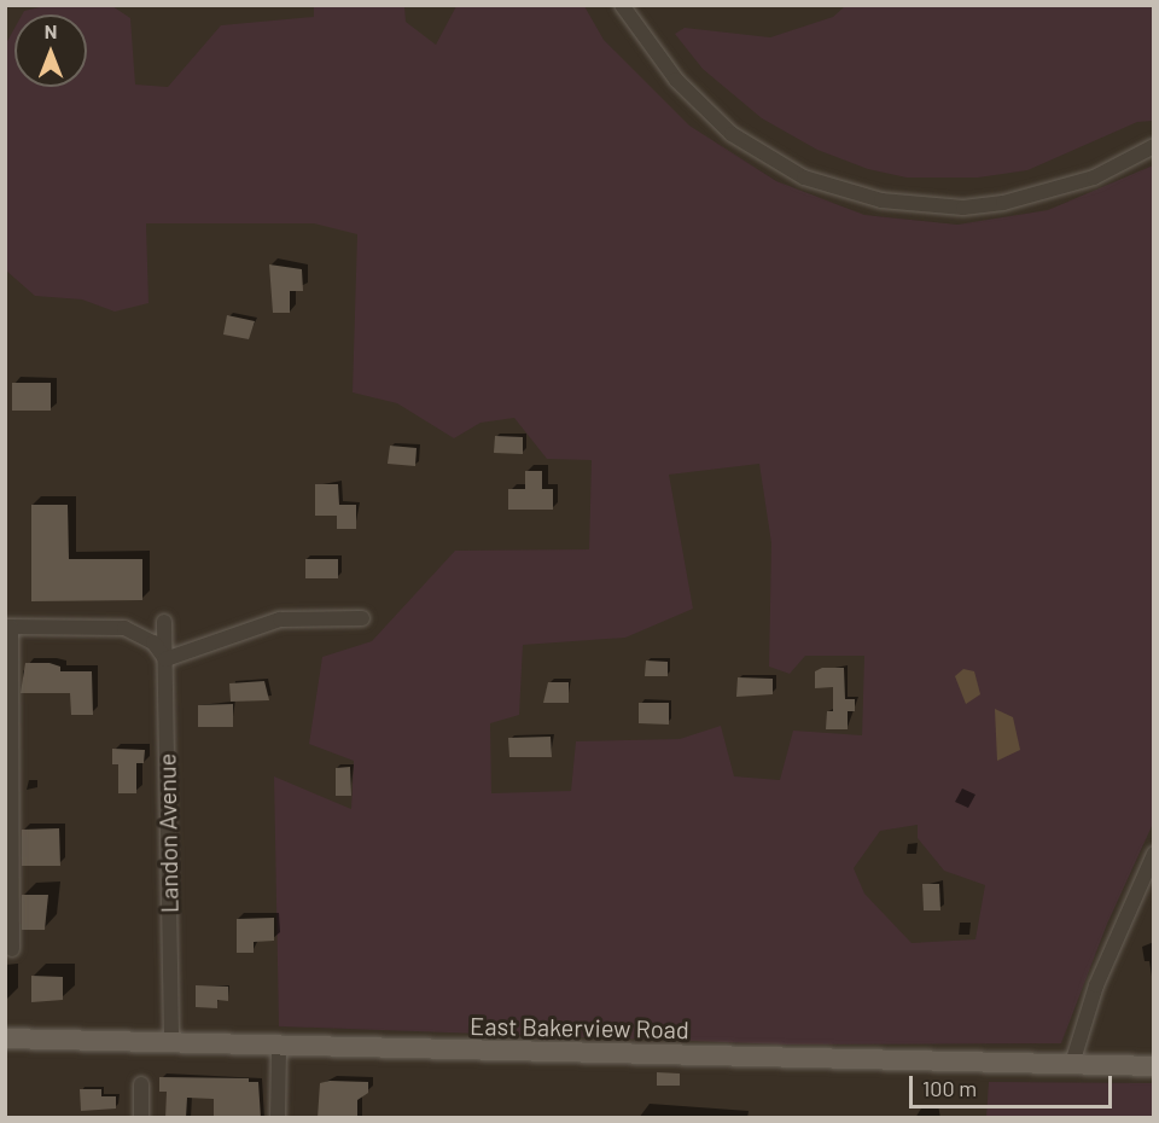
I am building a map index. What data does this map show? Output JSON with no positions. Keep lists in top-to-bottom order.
{
  "streets": {
    "main road": ["East Bakerview Road"],
    "street": ["Landon Avenue"]
  },
  "crossings": [
    ["Landon Avenue", "East Bakerview Road"]
  ],
  "scale_bar": "100 m",
  "north": "top"
}
